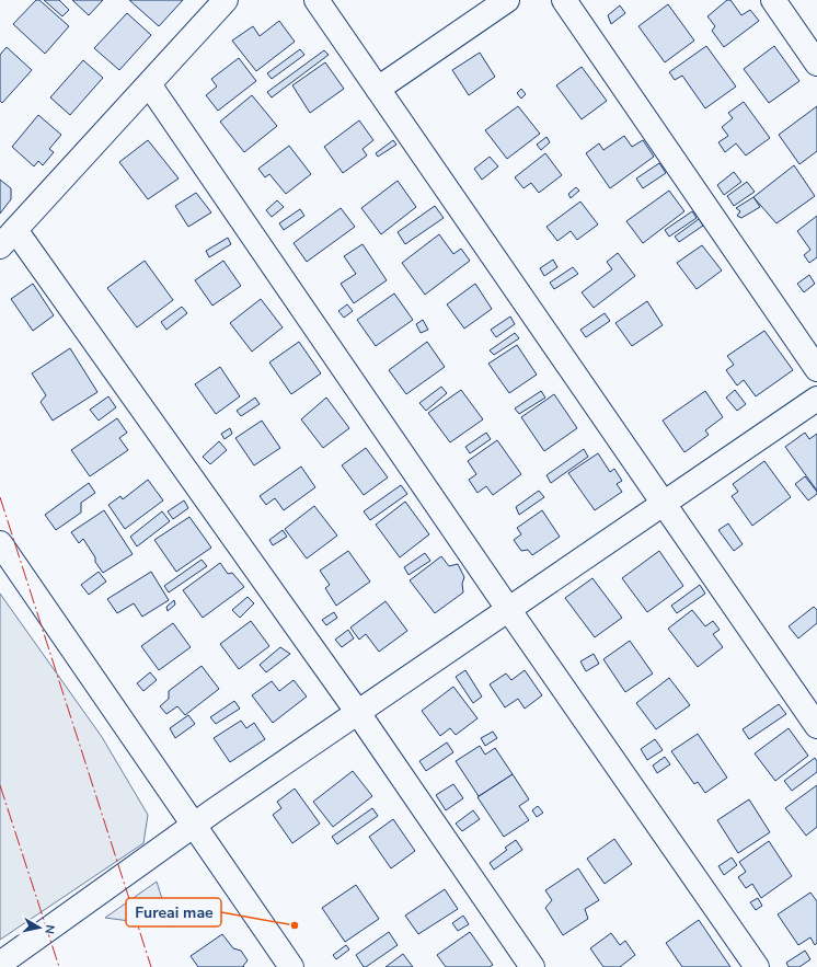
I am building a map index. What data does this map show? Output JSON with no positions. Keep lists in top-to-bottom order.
{
  "places": ["Fureai mae"],
  "north": "right"
}
